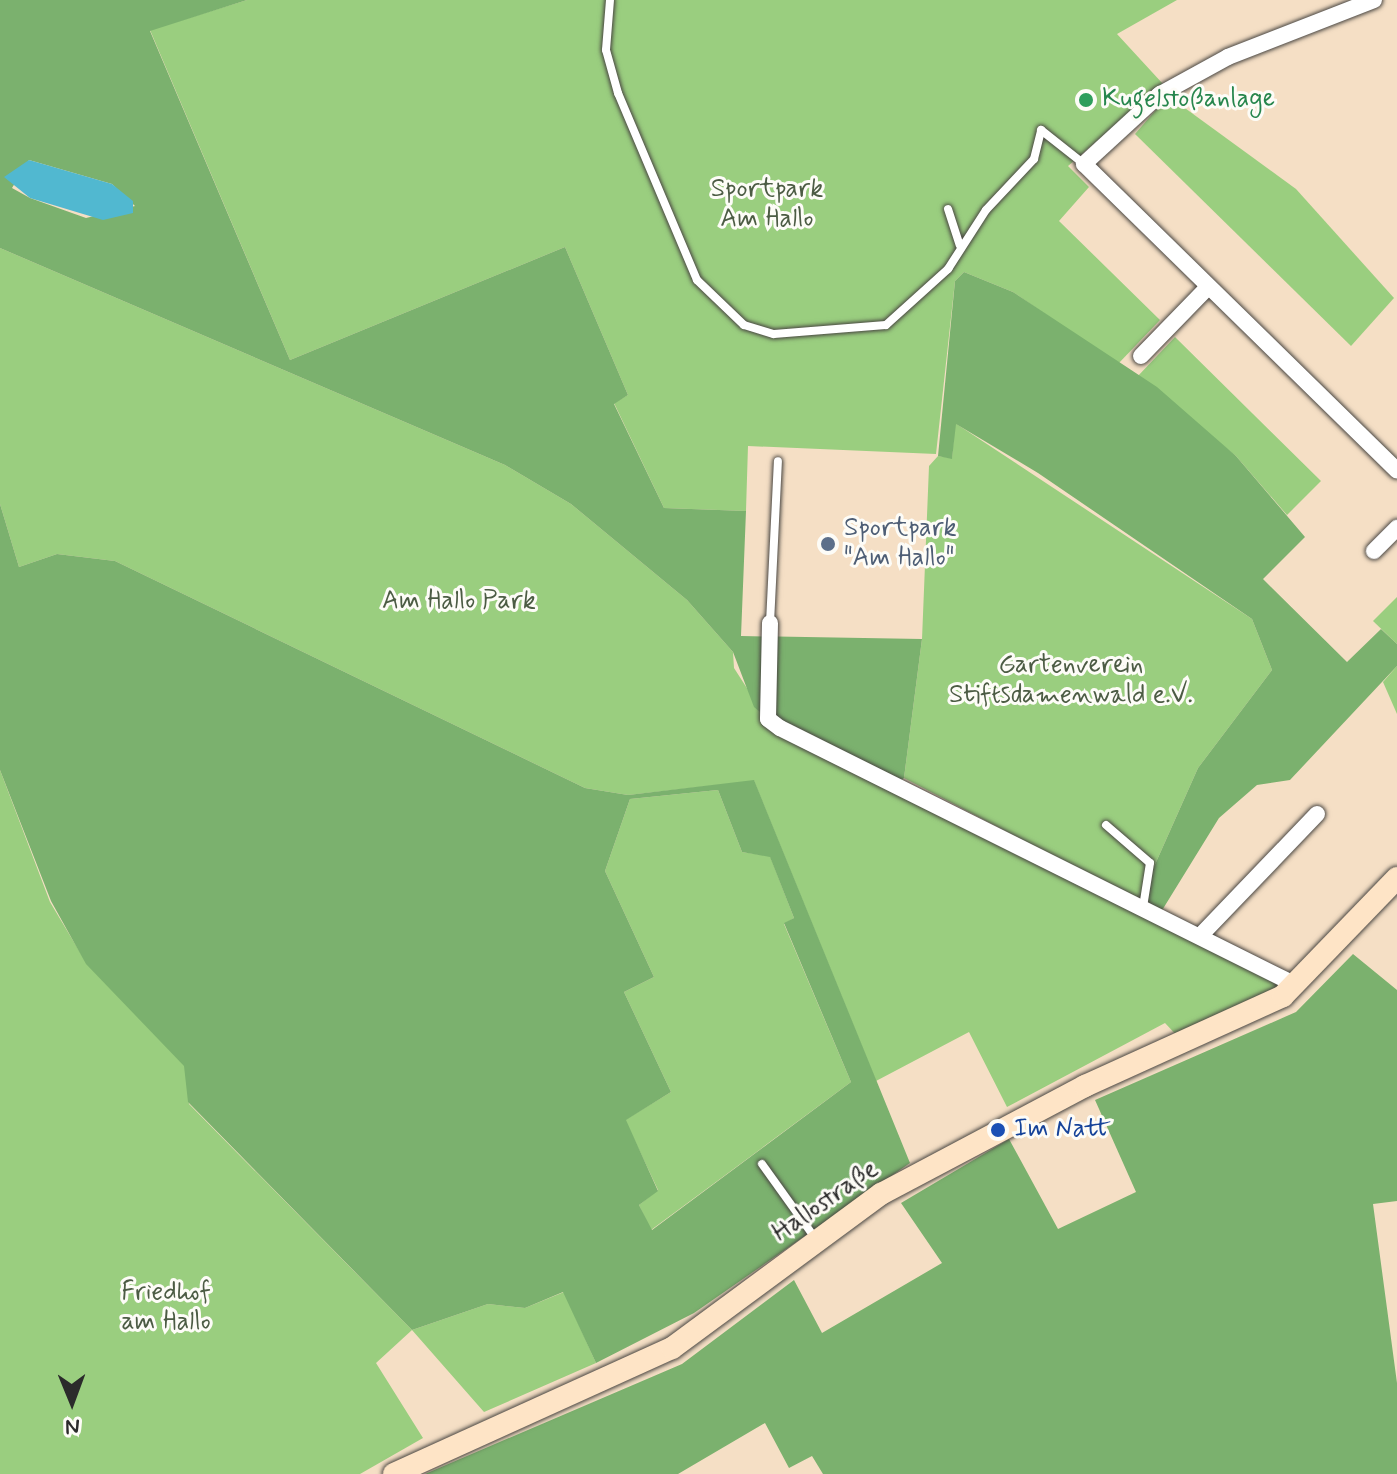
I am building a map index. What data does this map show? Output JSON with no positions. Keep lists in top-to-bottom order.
{
  "streets": {
    "main road": ["Hallostraße"]
  },
  "parks": [
    "Sportpark Am Hallo",
    "Am Hallo Park",
    "Gartenverein Stiftsdamenwald e.V.",
    "Friedhof am Hallo"
  ],
  "places": ["Kugelstoßanlage", "Sportpark \"Am Hallo\"", "Im Natt"],
  "north": "bottom"
}
